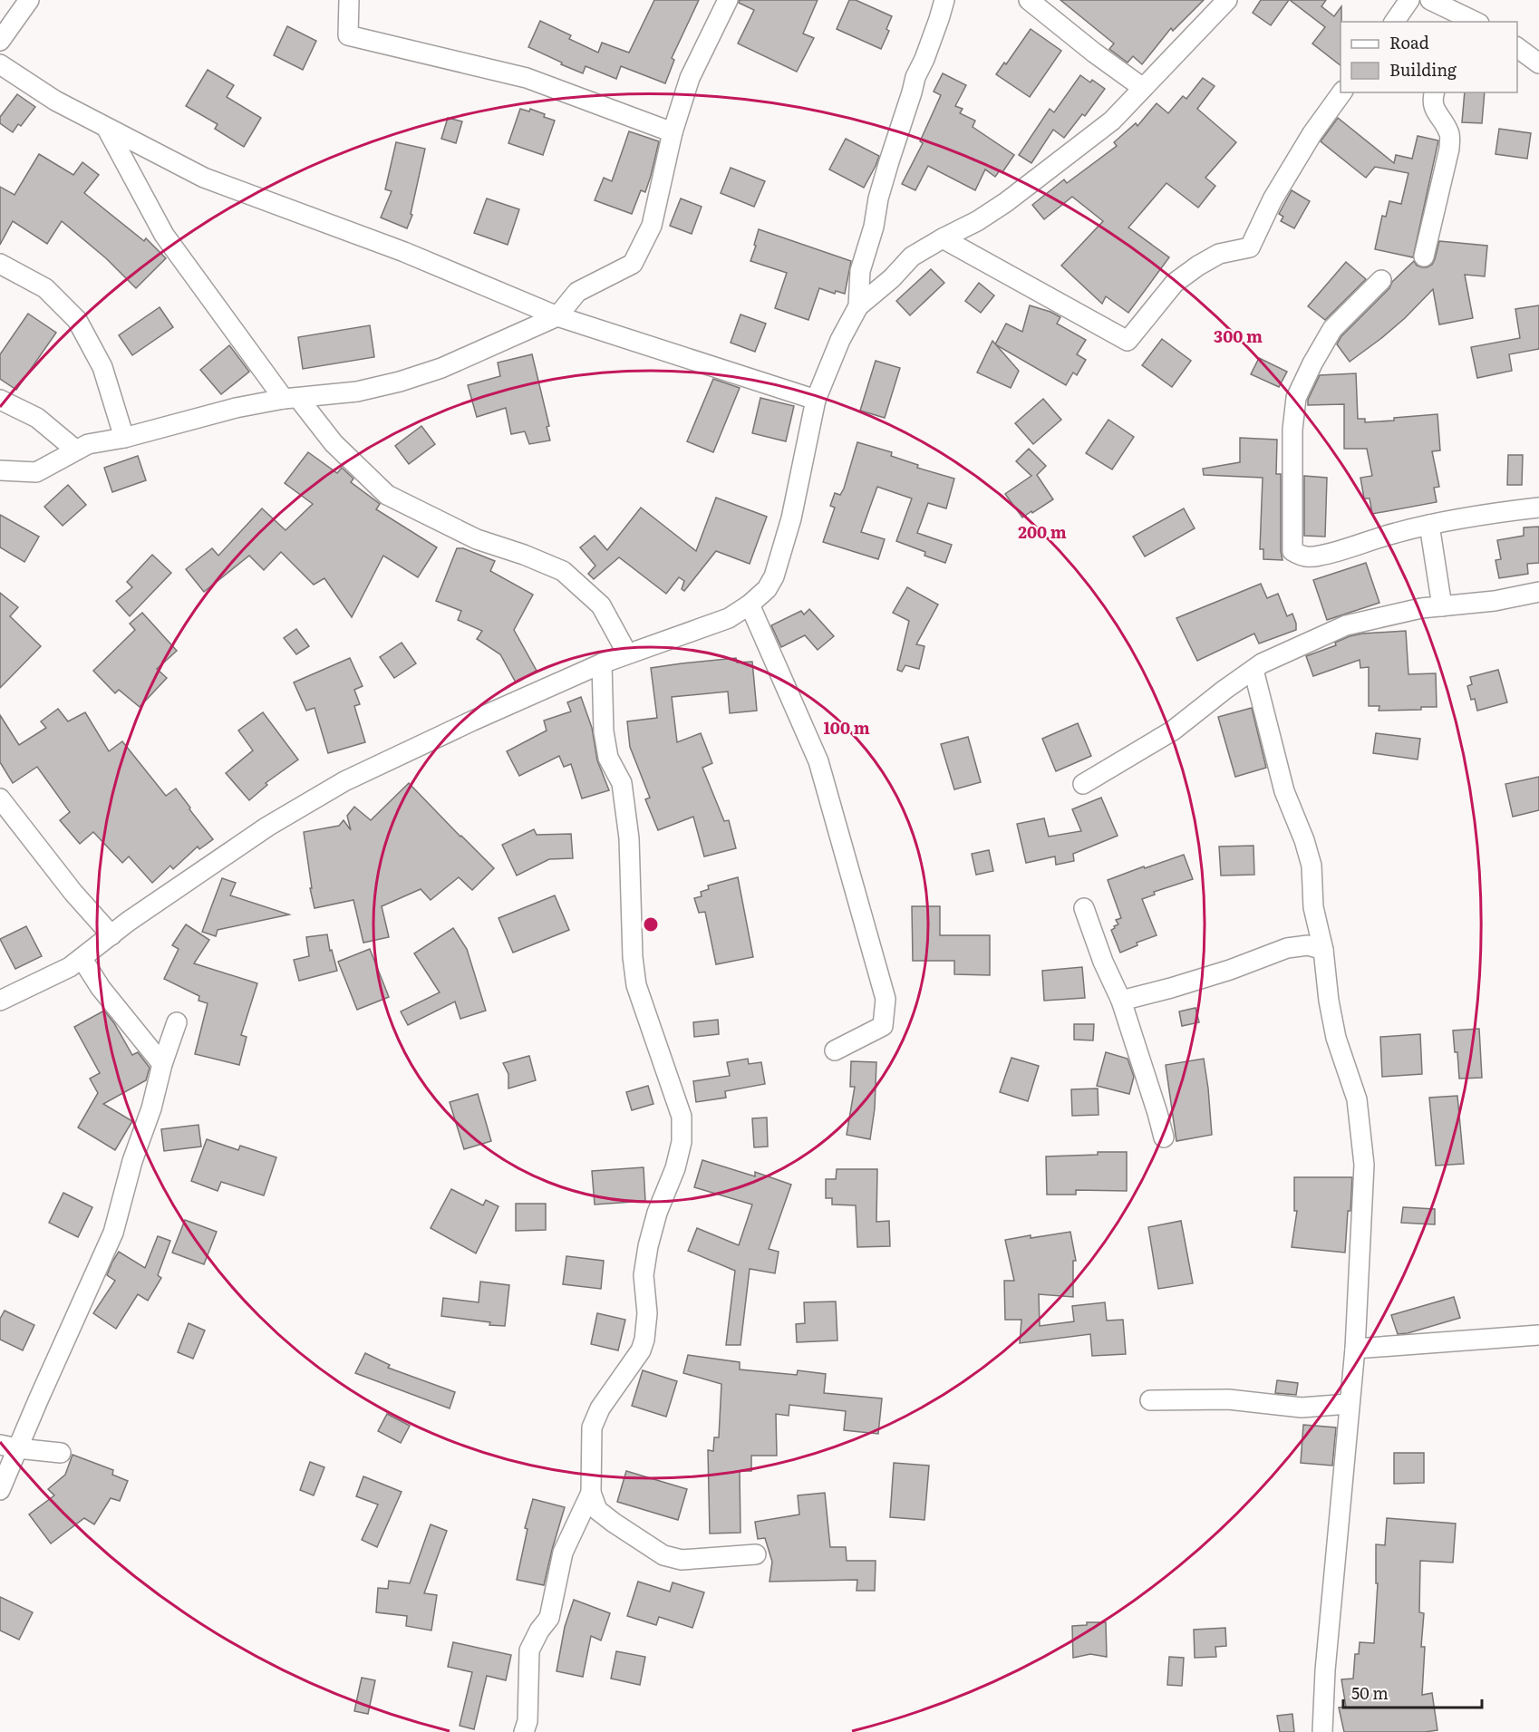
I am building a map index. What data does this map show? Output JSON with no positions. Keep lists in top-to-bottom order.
{
  "legend": ["Road", "Building"],
  "scale_bar": "50 m",
  "rings": ["300 m", "200 m", "100 m"]
}
